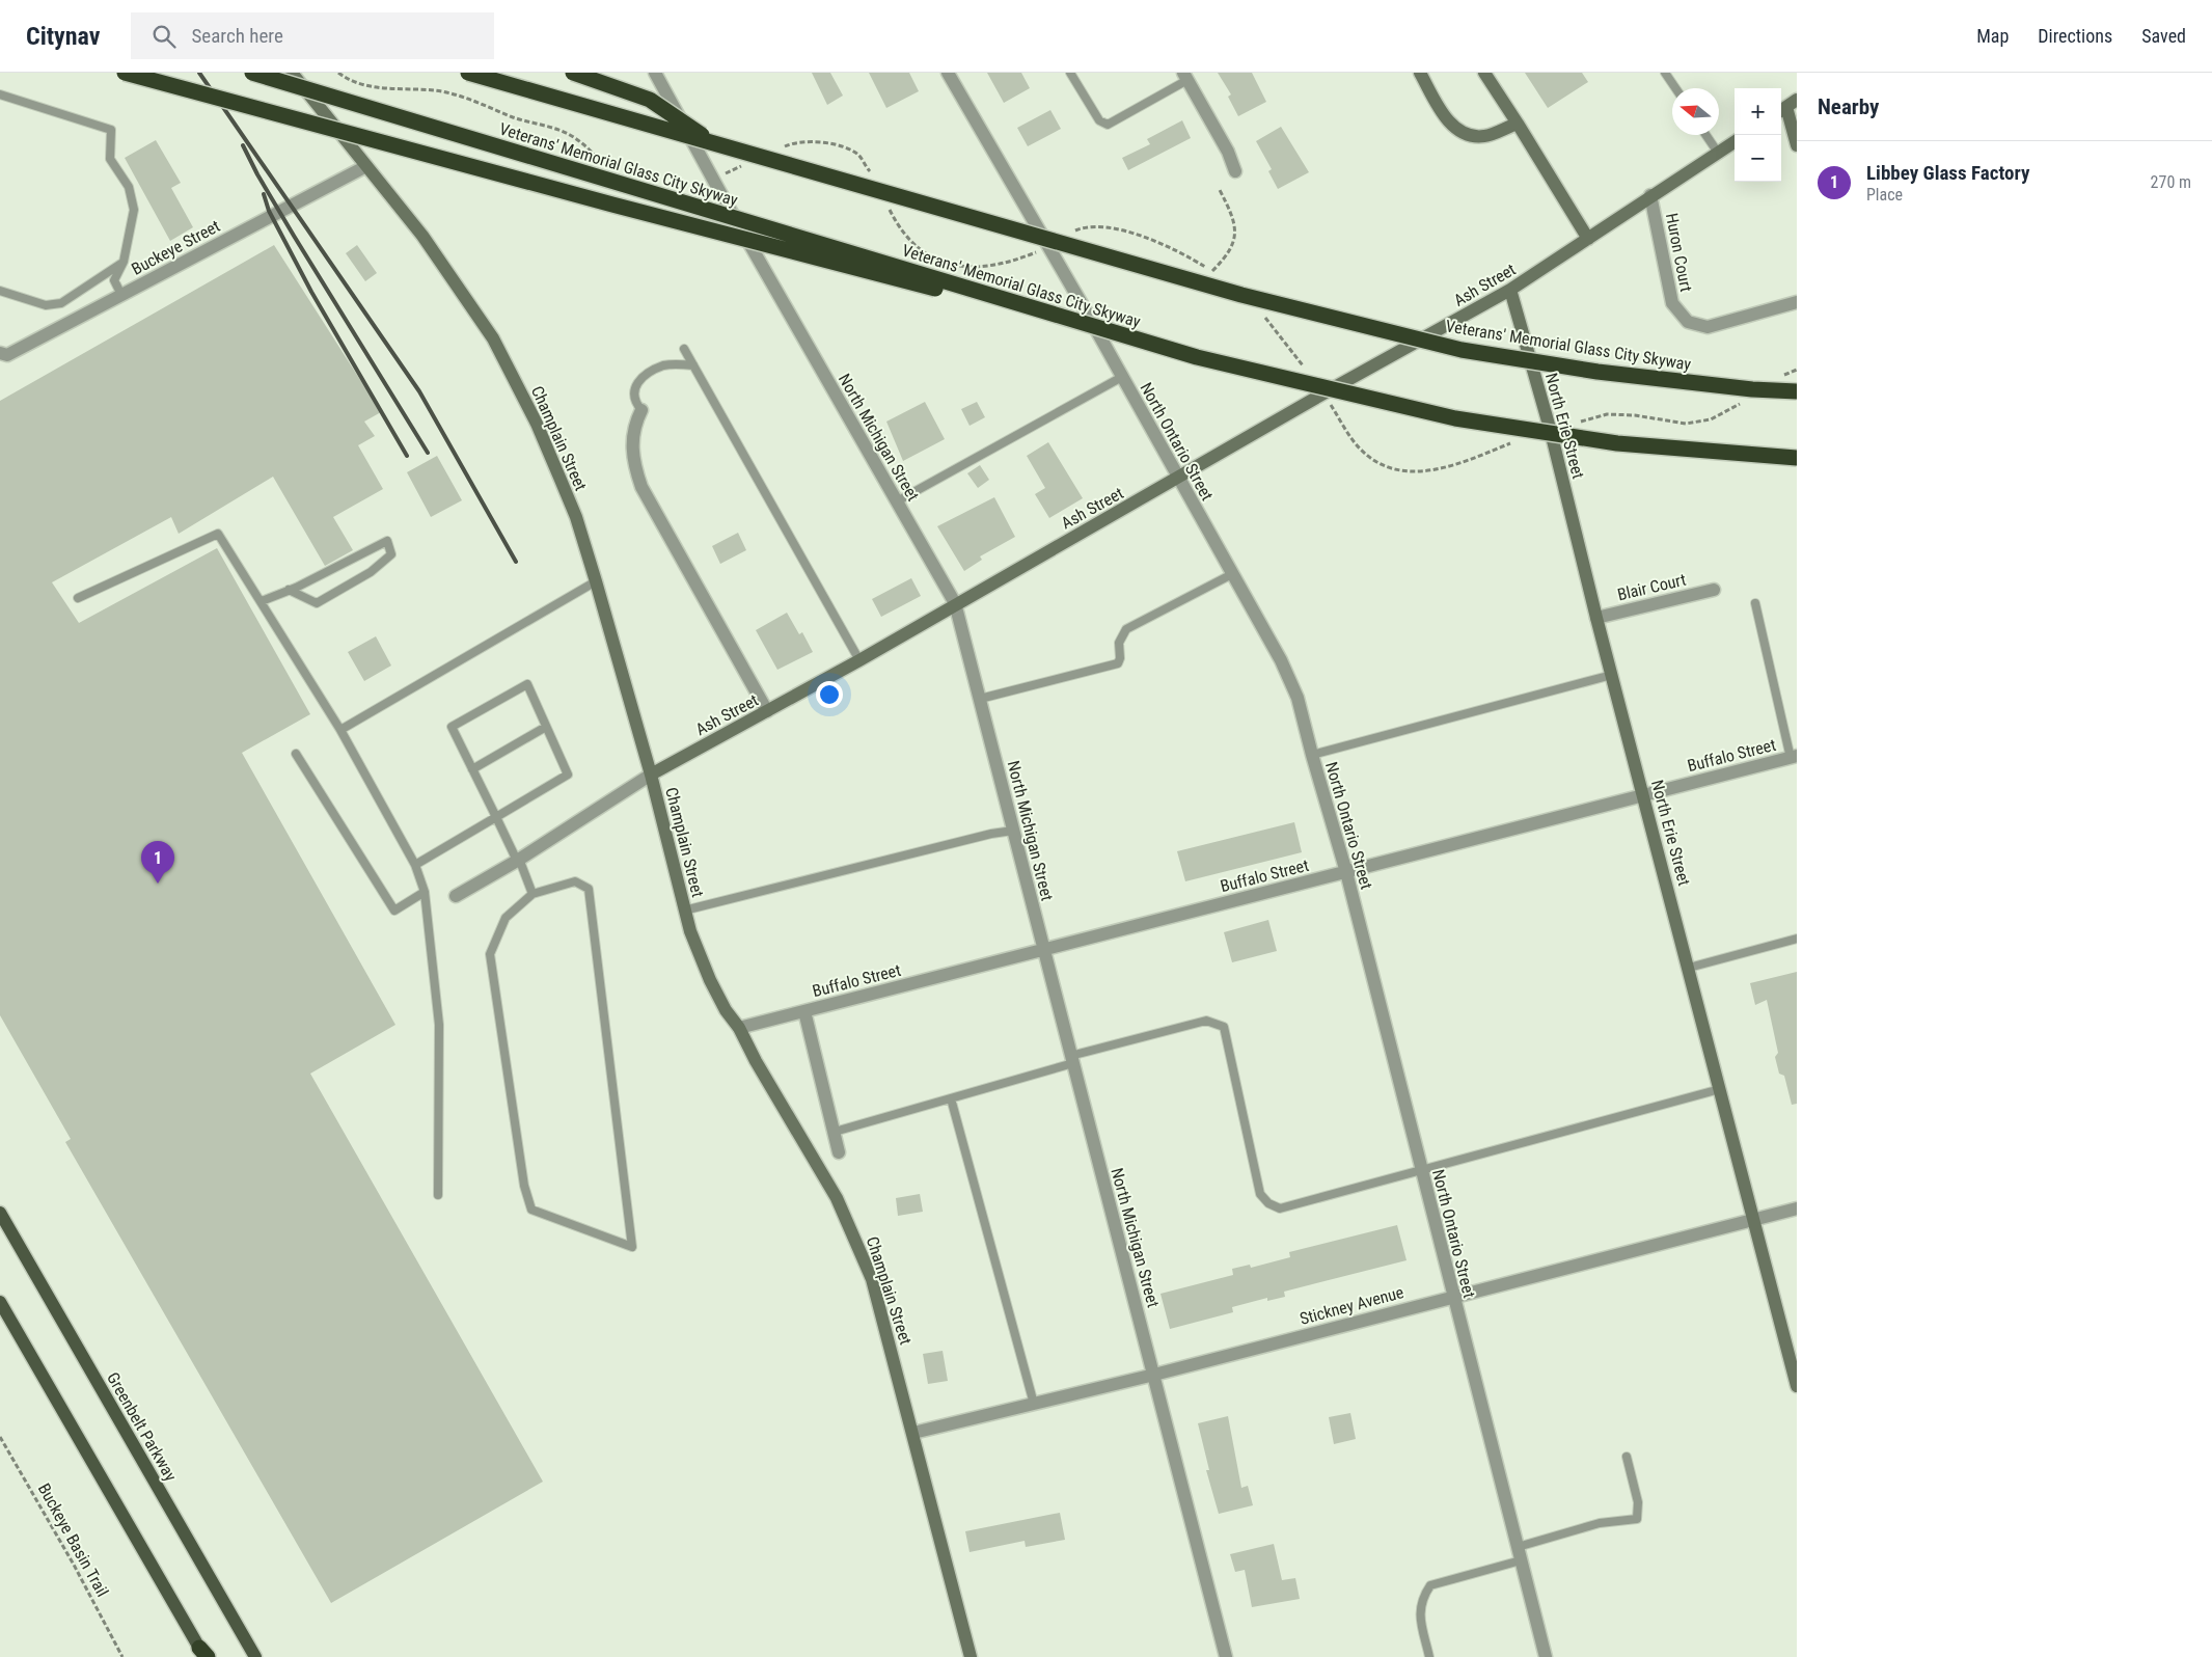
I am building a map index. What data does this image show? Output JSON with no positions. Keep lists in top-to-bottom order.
{
  "streets": {
    "highway": ["Veterans' Memorial Glass City Skyway"],
    "main road": ["Greenbelt Parkway"],
    "street": [
      "Buckeye Street",
      "Huron Court",
      "Ash Street",
      "North Erie Street",
      "North Michigan Street",
      "Champlain Street",
      "North Ontario Street",
      "Blair Court",
      "Buffalo Street",
      "Stickney Avenue"
    ],
    "path": ["Buckeye Basin Trail"]
  },
  "crossings": [
    ["Buckeye Street", "Champlain Street"],
    ["Huron Court", "Ash Street"],
    ["Ash Street", "North Erie Street"],
    ["Ash Street", "North Michigan Street"],
    ["Ash Street", "Champlain Street"],
    ["Ash Street", "North Ontario Street"],
    ["North Erie Street", "Blair Court"],
    ["North Erie Street", "Buffalo Street"],
    ["North Erie Street", "Stickney Avenue"],
    ["North Michigan Street", "Buffalo Street"],
    ["North Michigan Street", "Stickney Avenue"],
    ["Champlain Street", "Buffalo Street"],
    ["Champlain Street", "Stickney Avenue"],
    ["North Ontario Street", "Buffalo Street"],
    ["North Ontario Street", "Stickney Avenue"]
  ],
  "north": "left",
  "page": {
    "header": "Citynav",
    "search": "Search here",
    "nav": ["Map", "Directions", "Saved"],
    "heading": "Nearby",
    "map_buttons": ["+", "−"],
    "list": [
      {
        "mark": "1",
        "name": "Libbey Glass Factory",
        "note": "Place",
        "value": "270 m"
      }
    ],
    "pins": "1"
  }
}
